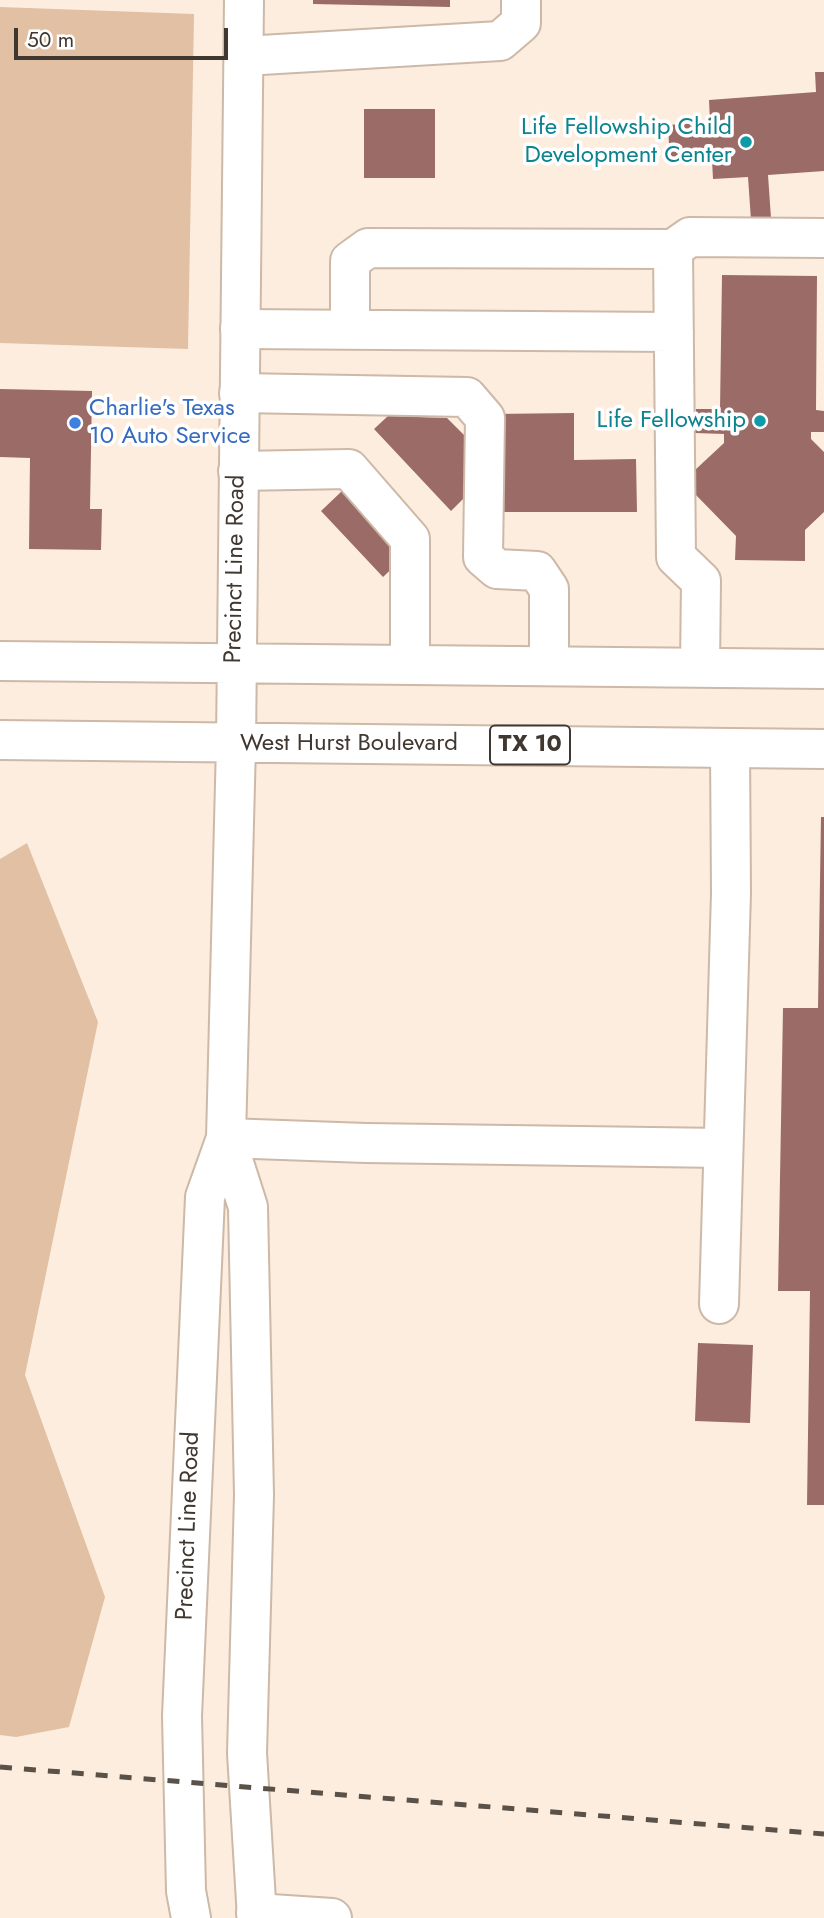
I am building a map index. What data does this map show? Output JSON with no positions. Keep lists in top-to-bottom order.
{
  "streets": {
    "main road": ["Precinct Line Road", "West Hurst Boulevard", "TX 10"]
  },
  "crossings": [
    ["Precinct Line Road", "West Hurst Boulevard"]
  ],
  "places": ["Life Fellowship Child Development Center", "Life Fellowship", "Charlie's Texas 10 Auto Service"],
  "scale_bar": "50 m"
}
